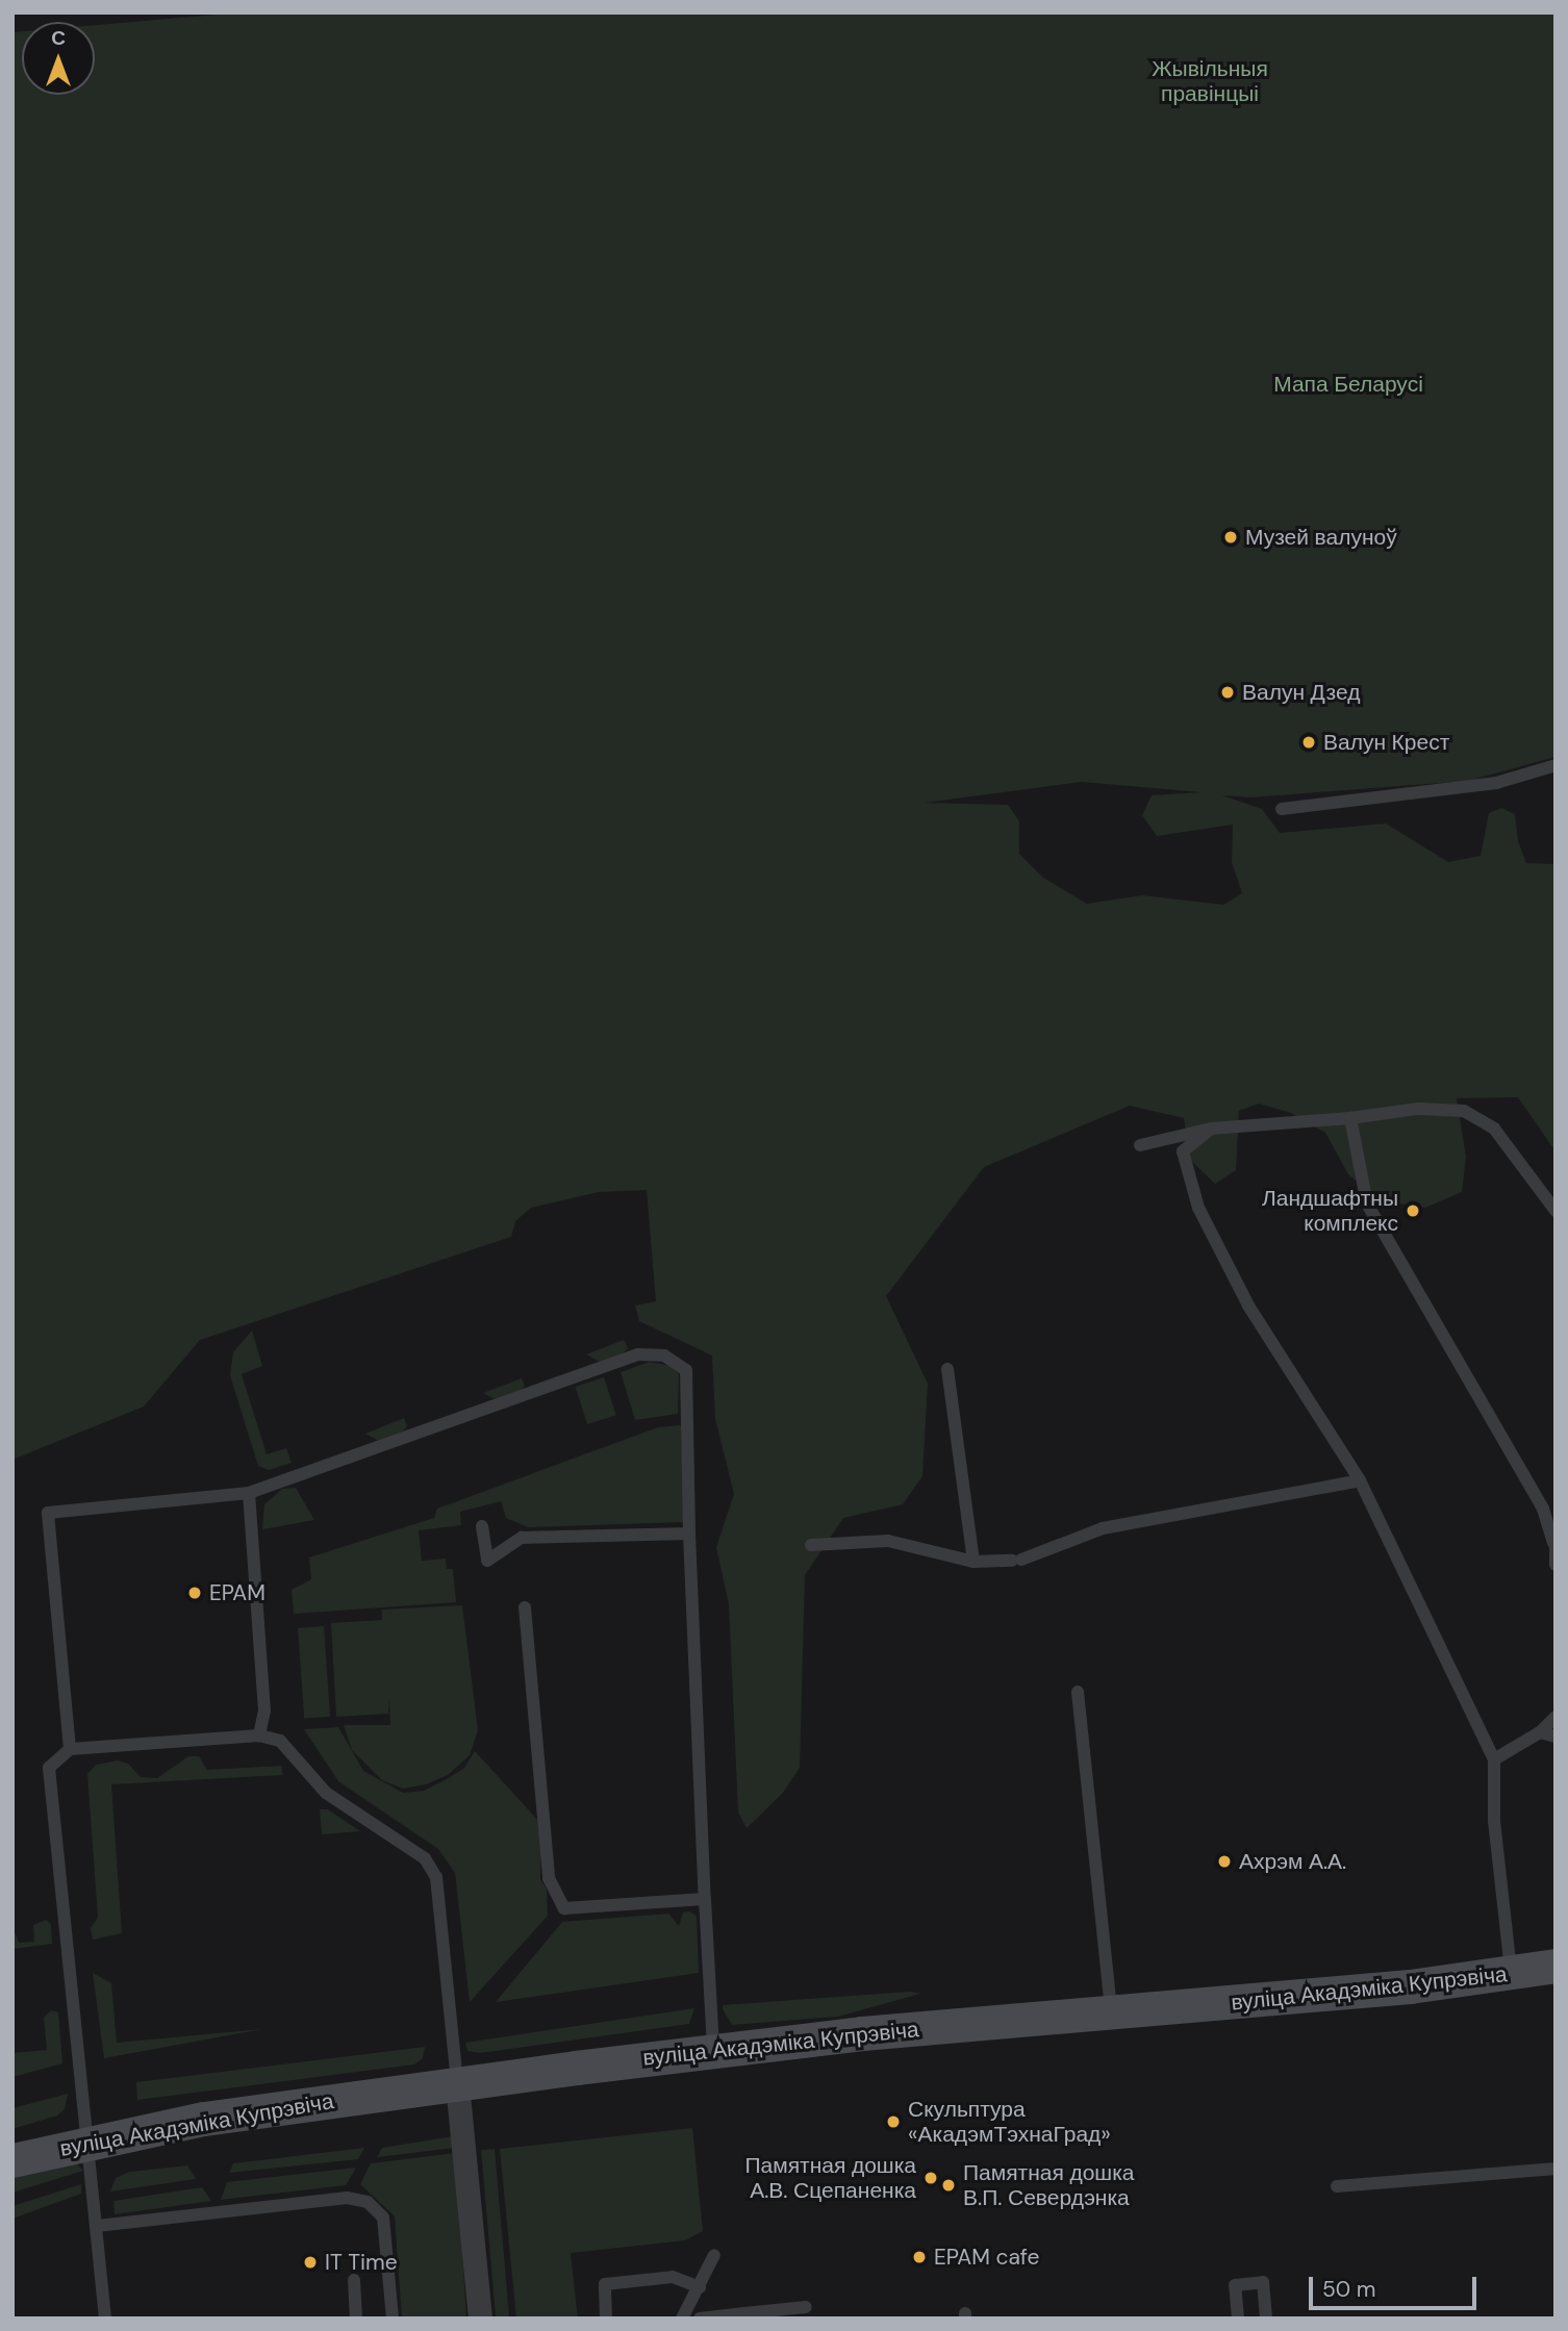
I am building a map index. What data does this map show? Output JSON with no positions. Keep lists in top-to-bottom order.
{
  "streets": {
    "main road": ["вуліца Акадэміка Купрэвіча"]
  },
  "parks": ["Жывільныя правінцыі", "Мапа Беларусі"],
  "places": [
    "Музей валуноў",
    "Валун Дзед",
    "Валун Крест",
    "Ландшафтны комплекс",
    "EPAM",
    "Ахрэм А.А.",
    "Скульптура «АкадэмТэхнаГрад»",
    "Памятная дошка А.В. Сцепаненка",
    "Памятная дошка В.П. Севердэнка",
    "EPAM cafe",
    "IT Time"
  ],
  "scale_bar": "50 m",
  "north": "top"
}
